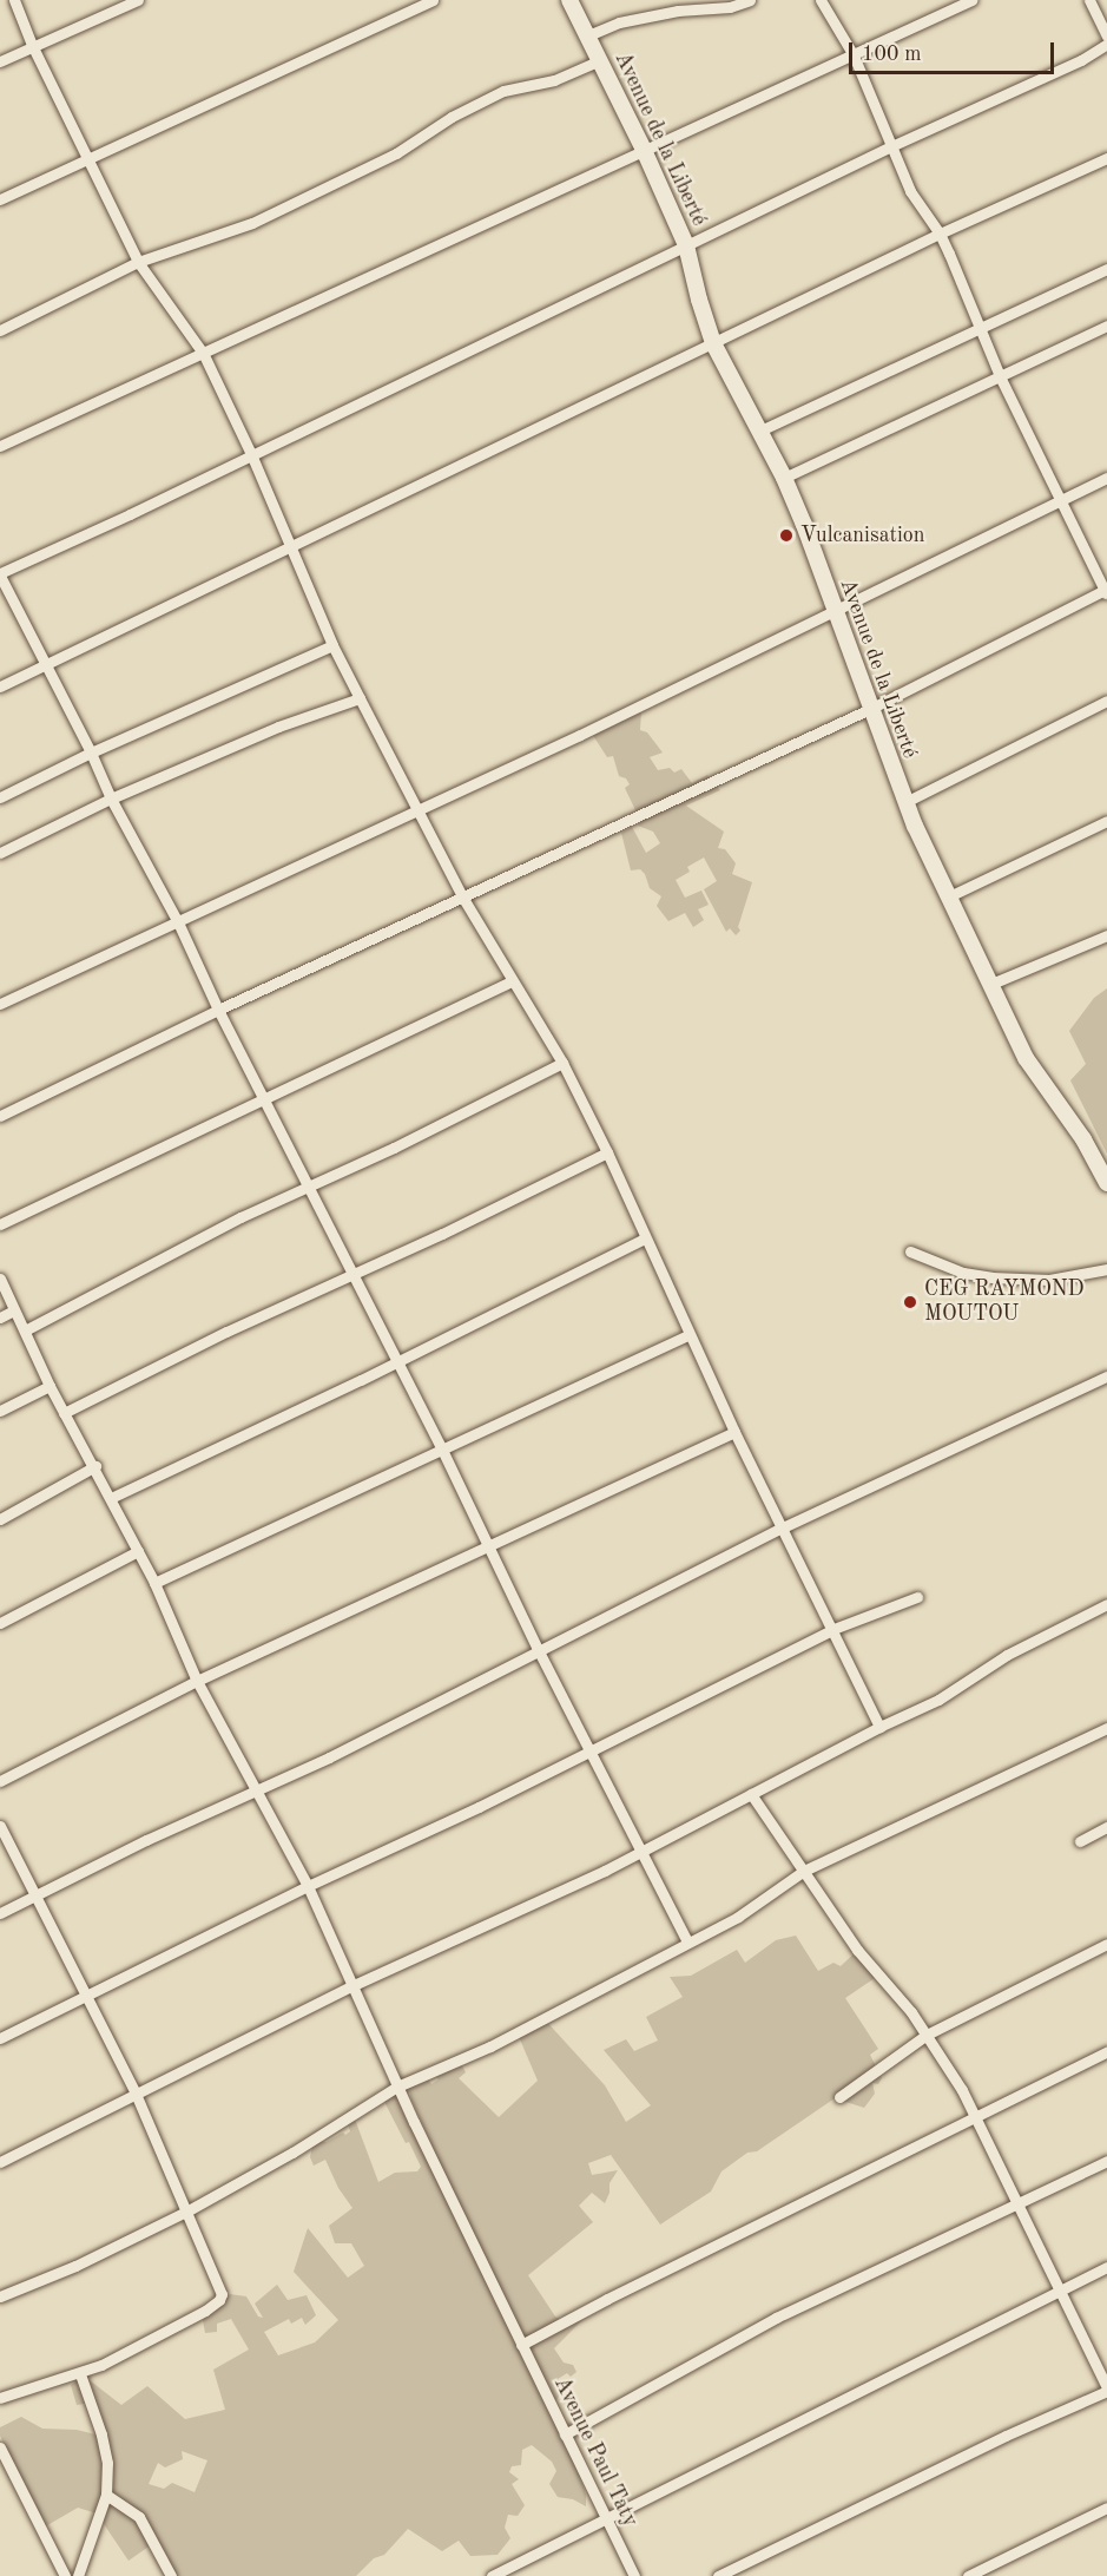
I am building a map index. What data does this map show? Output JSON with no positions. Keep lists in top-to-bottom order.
{
  "streets": {
    "street": ["Avenue de la Liberté", "Avenue Paul Taty"]
  },
  "places": ["Vulcanisation", "CEG RAYMOND MOUTOU"],
  "scale_bar": "100 m"
}
